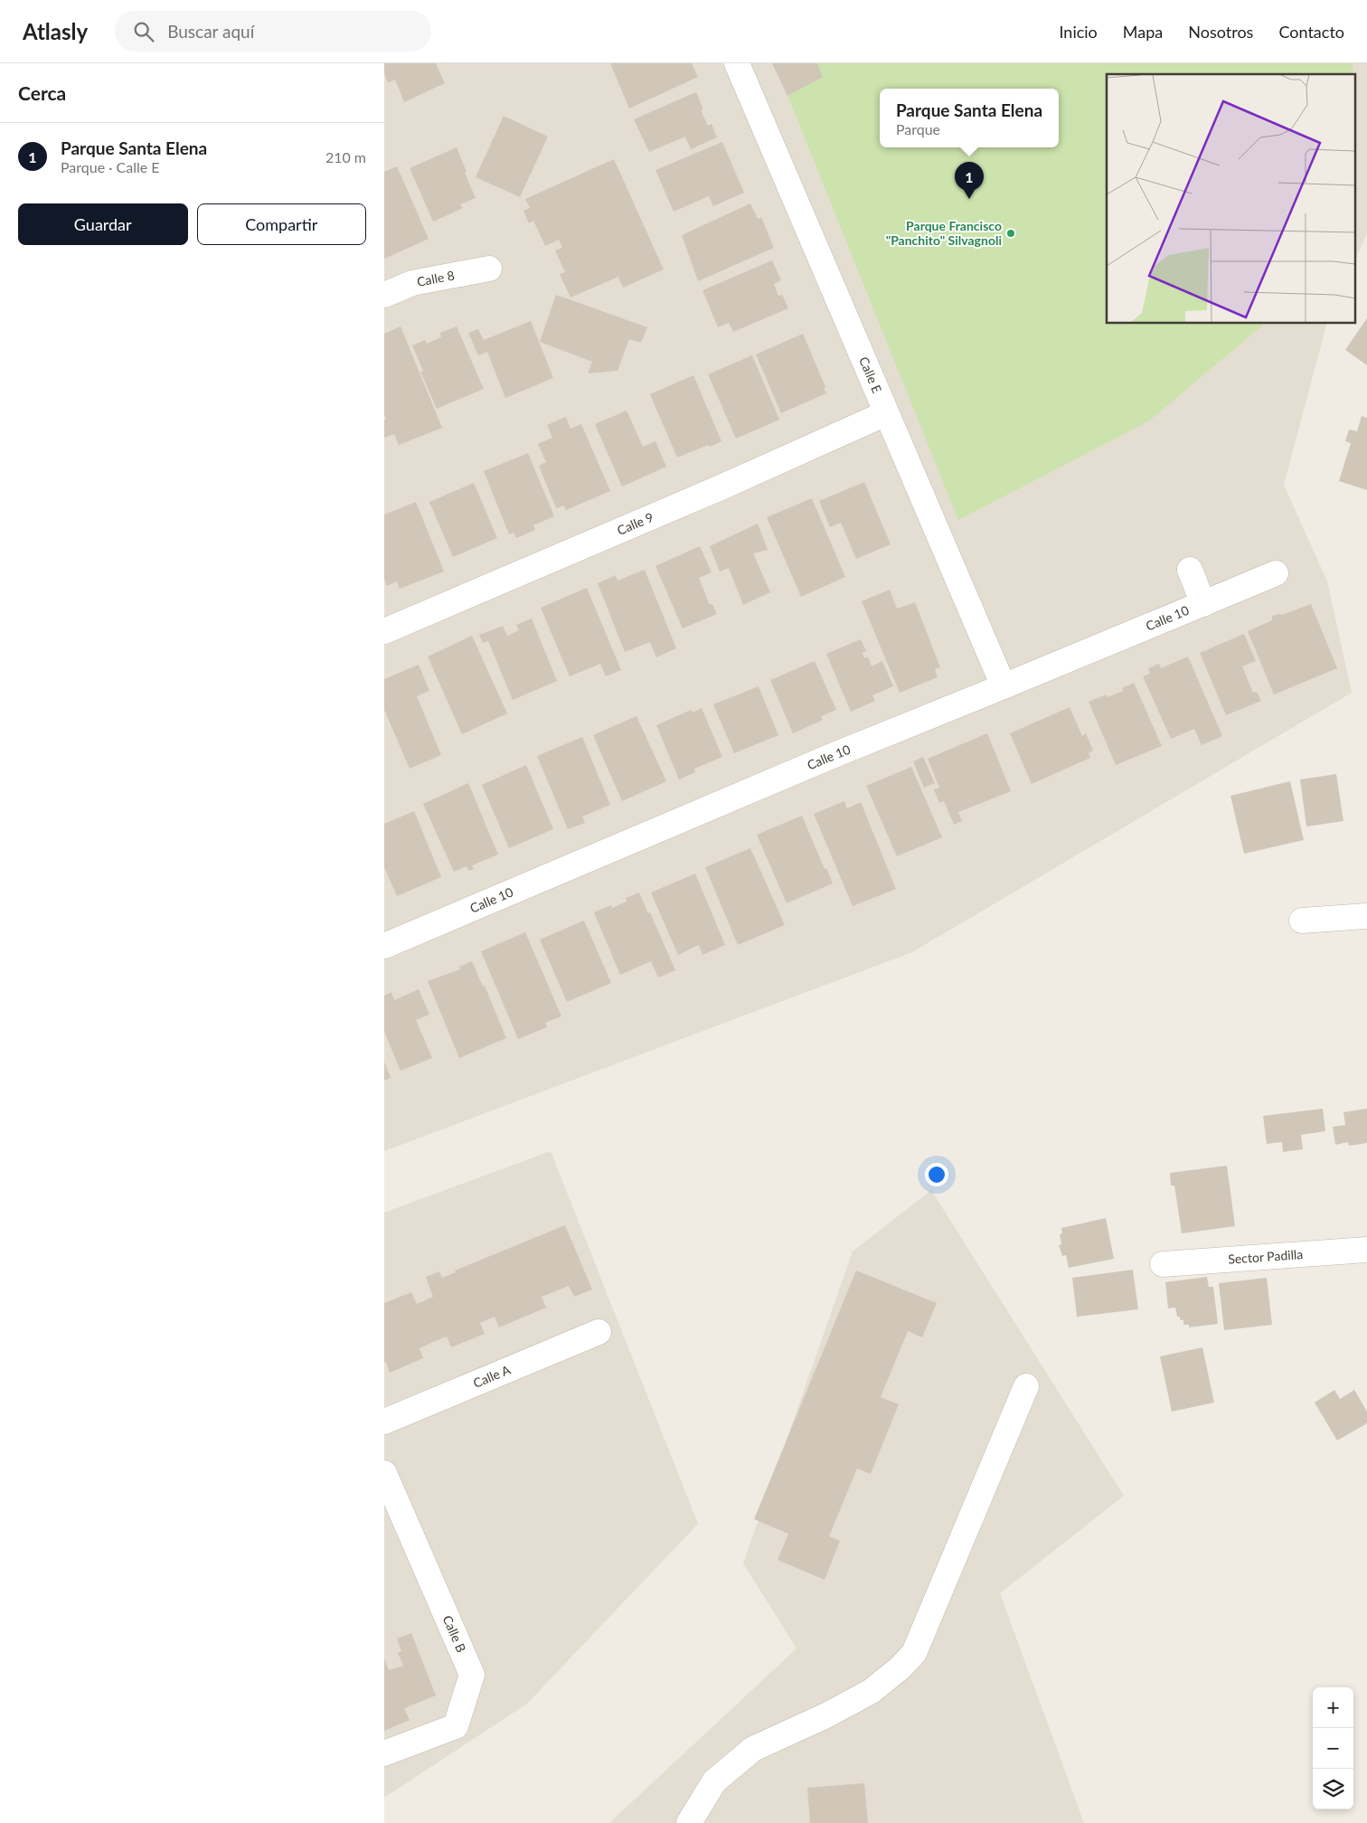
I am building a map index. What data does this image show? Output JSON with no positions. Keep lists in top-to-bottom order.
{
  "streets": {
    "street": [
      "Calle 8",
      "Calle E",
      "Calle 9",
      "Calle 10",
      "Sector Padilla",
      "Calle A",
      "Calle B"
    ]
  },
  "crossings": [
    ["Calle E", "Calle 9"],
    ["Calle E", "Calle 10"]
  ],
  "places": ["Parque Francisco \"Panchito\" Silvagnoli"],
  "page": {
    "header": "Atlasly",
    "search": "Buscar aquí",
    "nav": [
      "Inicio",
      "Mapa",
      "Nosotros",
      "Contacto"
    ],
    "heading": "Cerca",
    "popup": ["Parque Santa Elena", "Parque"],
    "list": [
      {
        "mark": "1",
        "name": "Parque Santa Elena",
        "note": "Parque · Calle E",
        "value": "210 m"
      }
    ],
    "pins": "1",
    "buttons": ["Guardar", "Compartir"],
    "map_buttons": ["+", "−"]
  }
}
